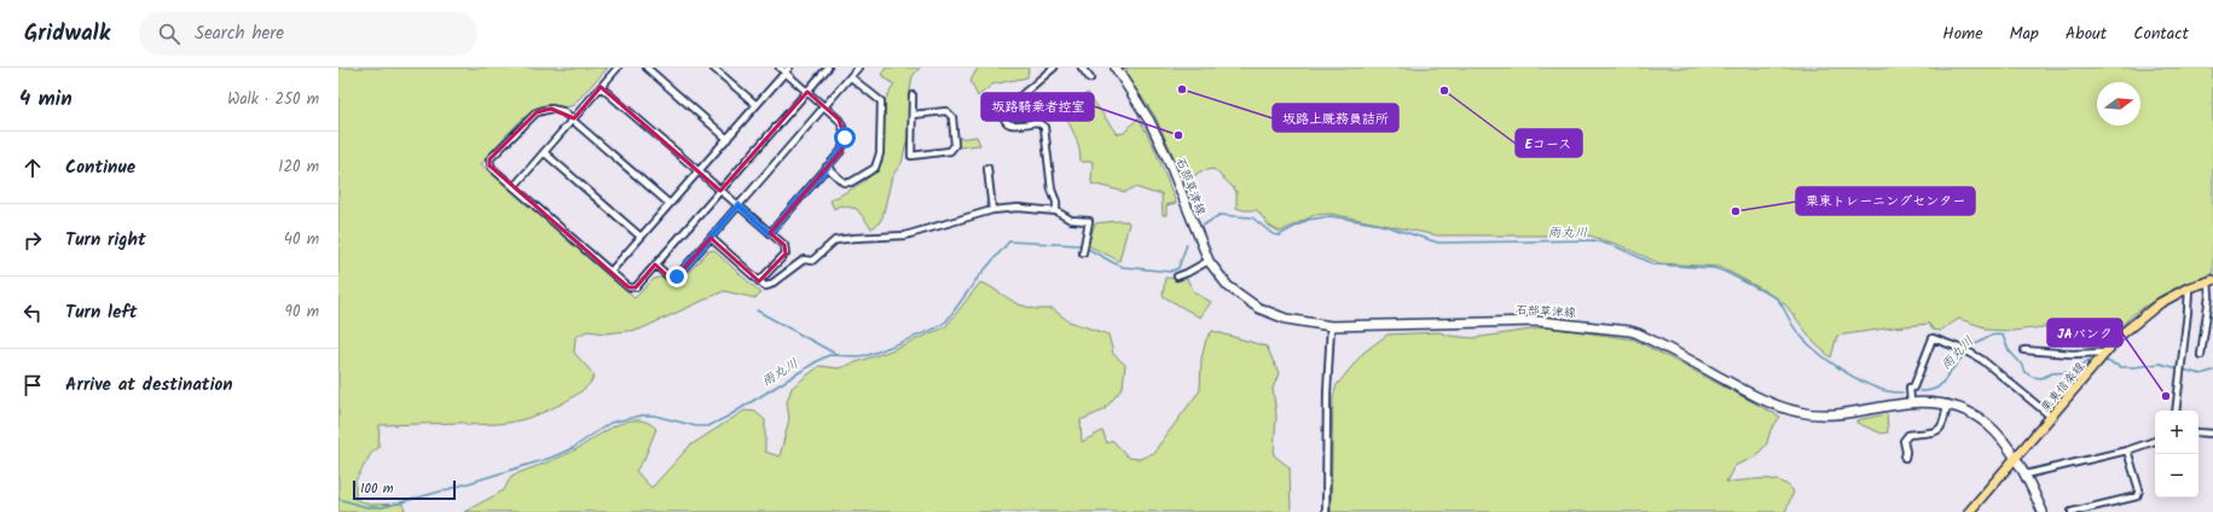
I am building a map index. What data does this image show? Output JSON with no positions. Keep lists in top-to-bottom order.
{
  "streets": {
    "main road": ["石部草津線", "栗東信楽線"]
  },
  "crossings": [
    ["石部草津線", "栗東信楽線"]
  ],
  "water": ["雨丸川"],
  "places": [
    "坂路上厩務員詰所",
    "Eコース",
    "坂路騎乗者控室",
    "栗東トレーニングセンター",
    "JAバンク"
  ],
  "scale_bar": "100 m",
  "north": "right",
  "page": {
    "header": "Gridwalk",
    "search": "Search here",
    "nav": [
      "Home",
      "Map",
      "About",
      "Contact"
    ],
    "heading": ["4 min", "Walk · 250 m"],
    "list": [
      ["Continue", "120 m"],
      ["Turn right", "40 m"],
      ["Turn left", "90 m"],
      "Arrive at destination"
    ],
    "map_buttons": ["+", "−"],
    "scale": "100 m"
  }
}
